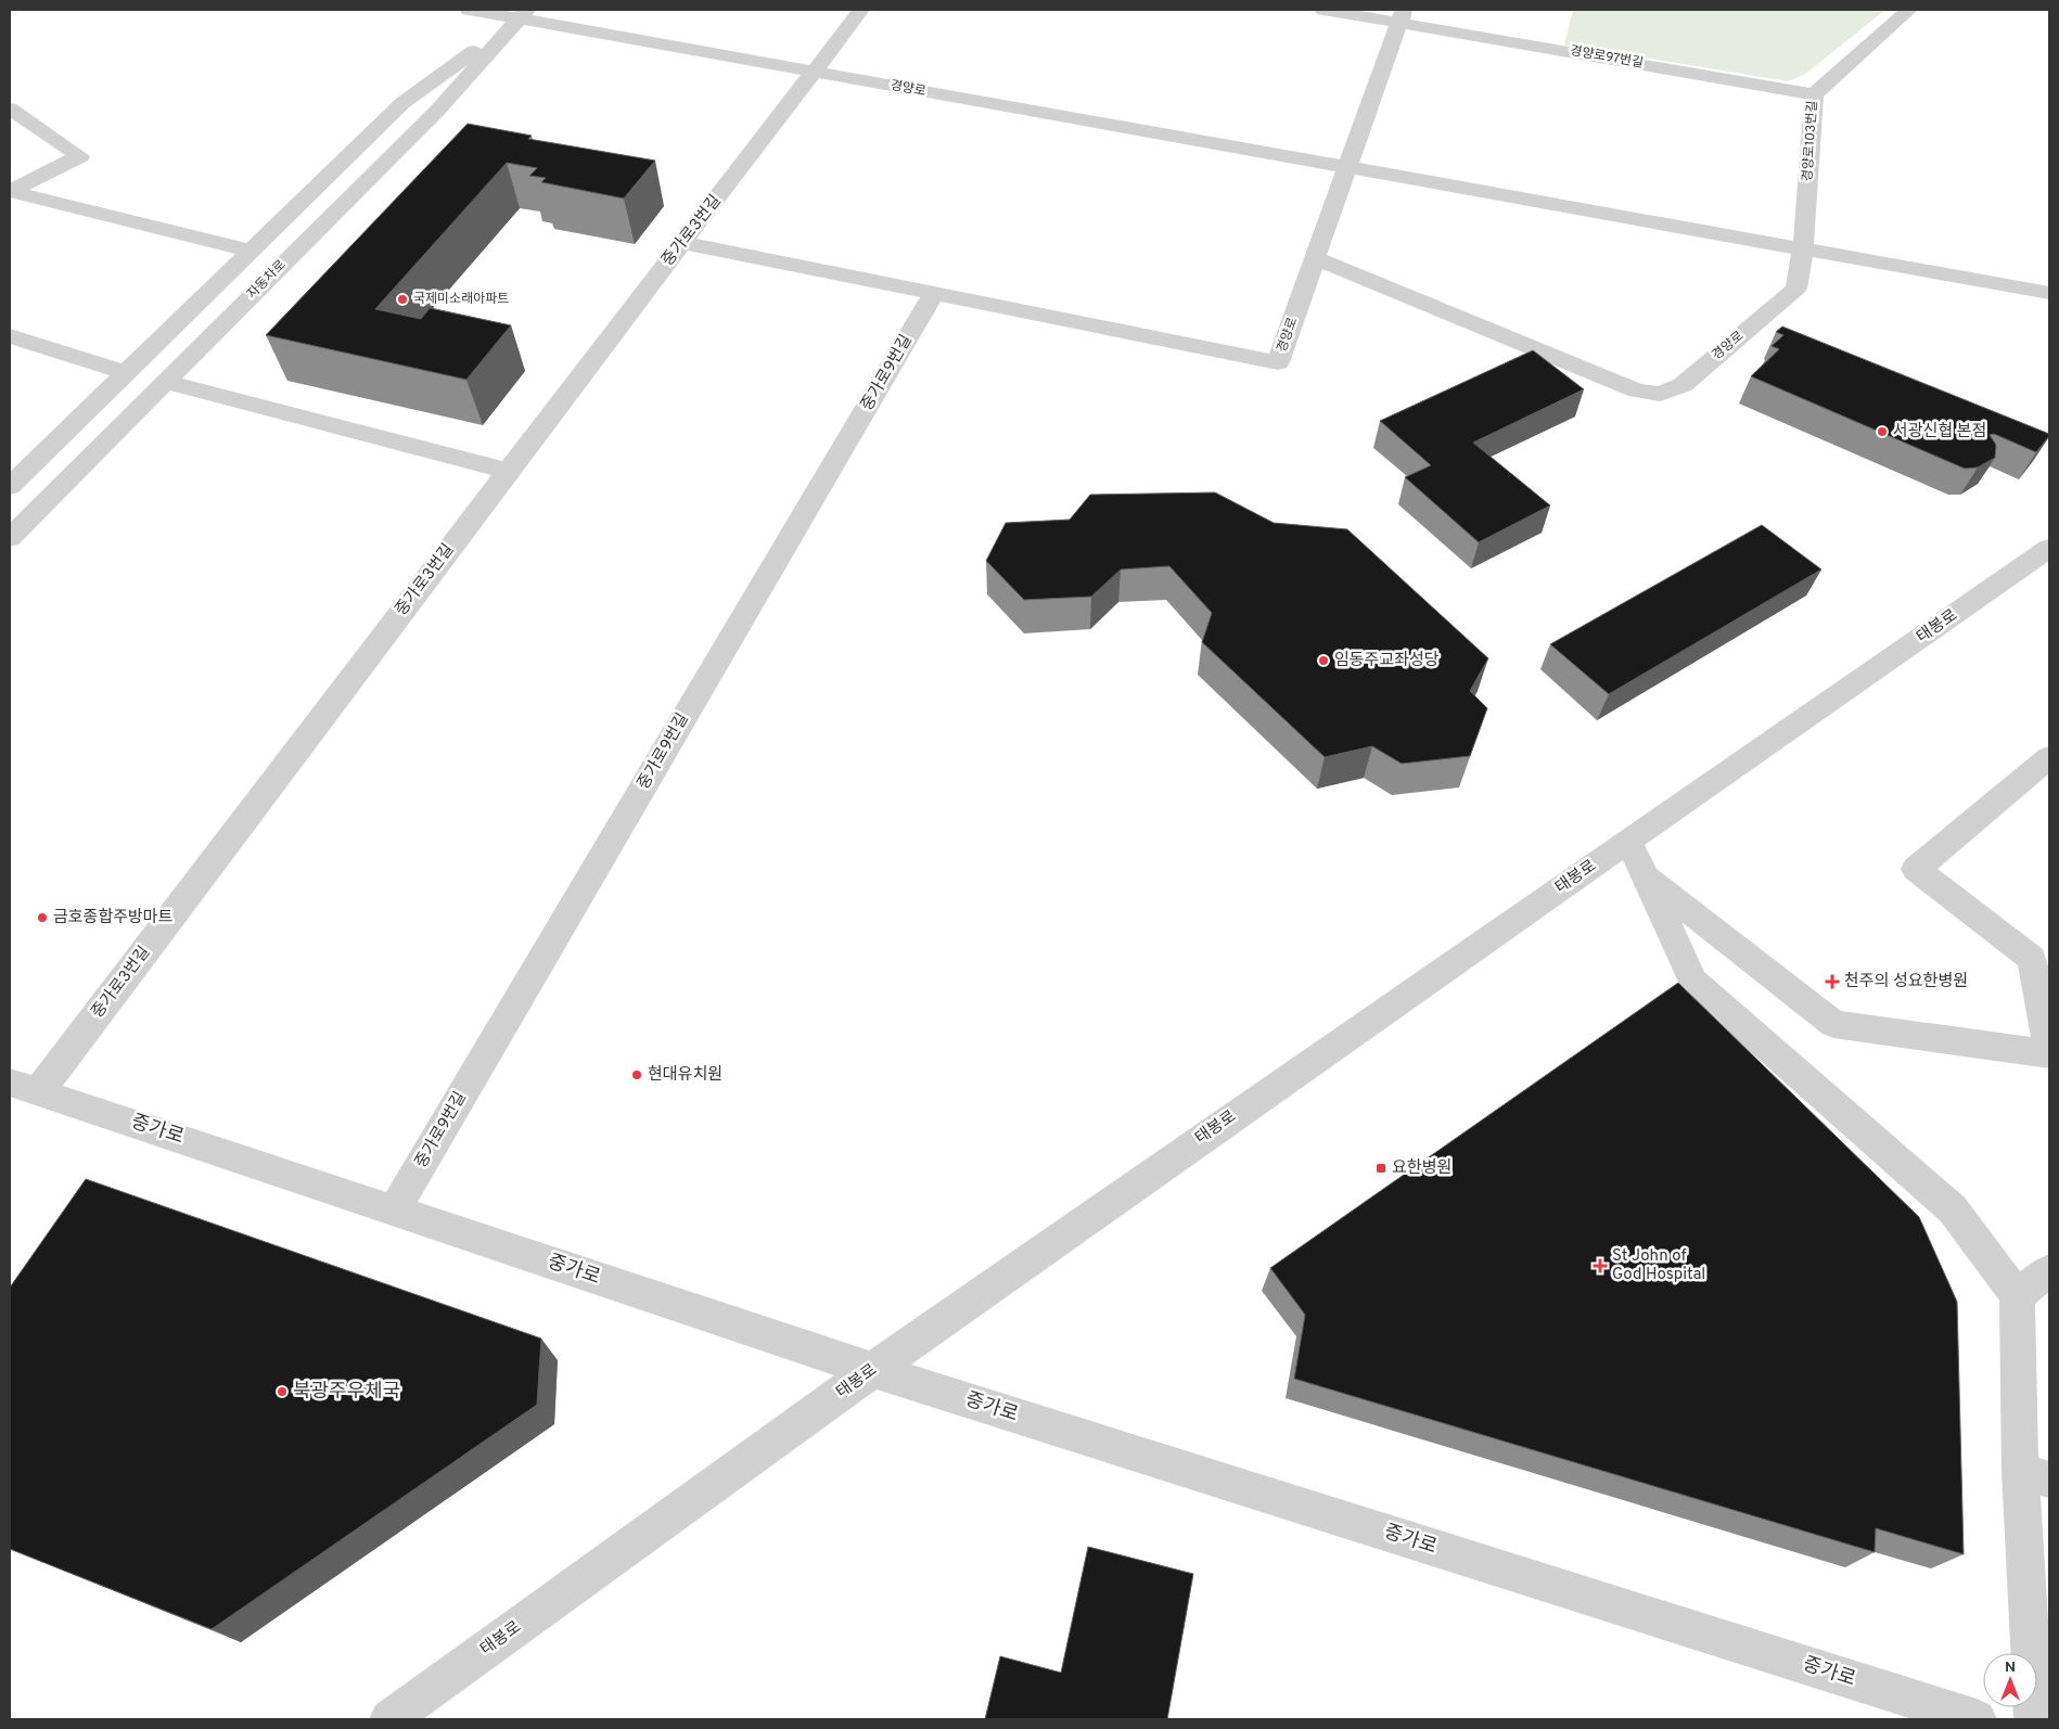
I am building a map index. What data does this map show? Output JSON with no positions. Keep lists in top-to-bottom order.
{
  "streets": {
    "street": [
      "경양로97번길",
      "경양로",
      "경양로103번길",
      "중가로3번길",
      "자동차로",
      "중가로9번길",
      "태봉로",
      "중가로"
    ]
  },
  "crossings": [
    ["경양로97번길", "경양로103번길"],
    ["경양로", "경양로103번길"],
    ["경양로", "중가로3번길"],
    ["경양로", "자동차로"],
    ["경양로", "중가로9번길"],
    ["중가로3번길", "중가로"],
    ["중가로9번길", "중가로"],
    ["태봉로", "중가로"]
  ],
  "places": {
    "other": [
      "국제미소래아파트",
      "서광신협 본점",
      "임동주교좌성당",
      "금호종합주방마트",
      "현대유치원",
      "북광주우체국"
    ],
    "health": ["천주의 성요한병원", "St John of God Hospital"],
    "transit": ["요한병원"]
  },
  "north": "top"
}
